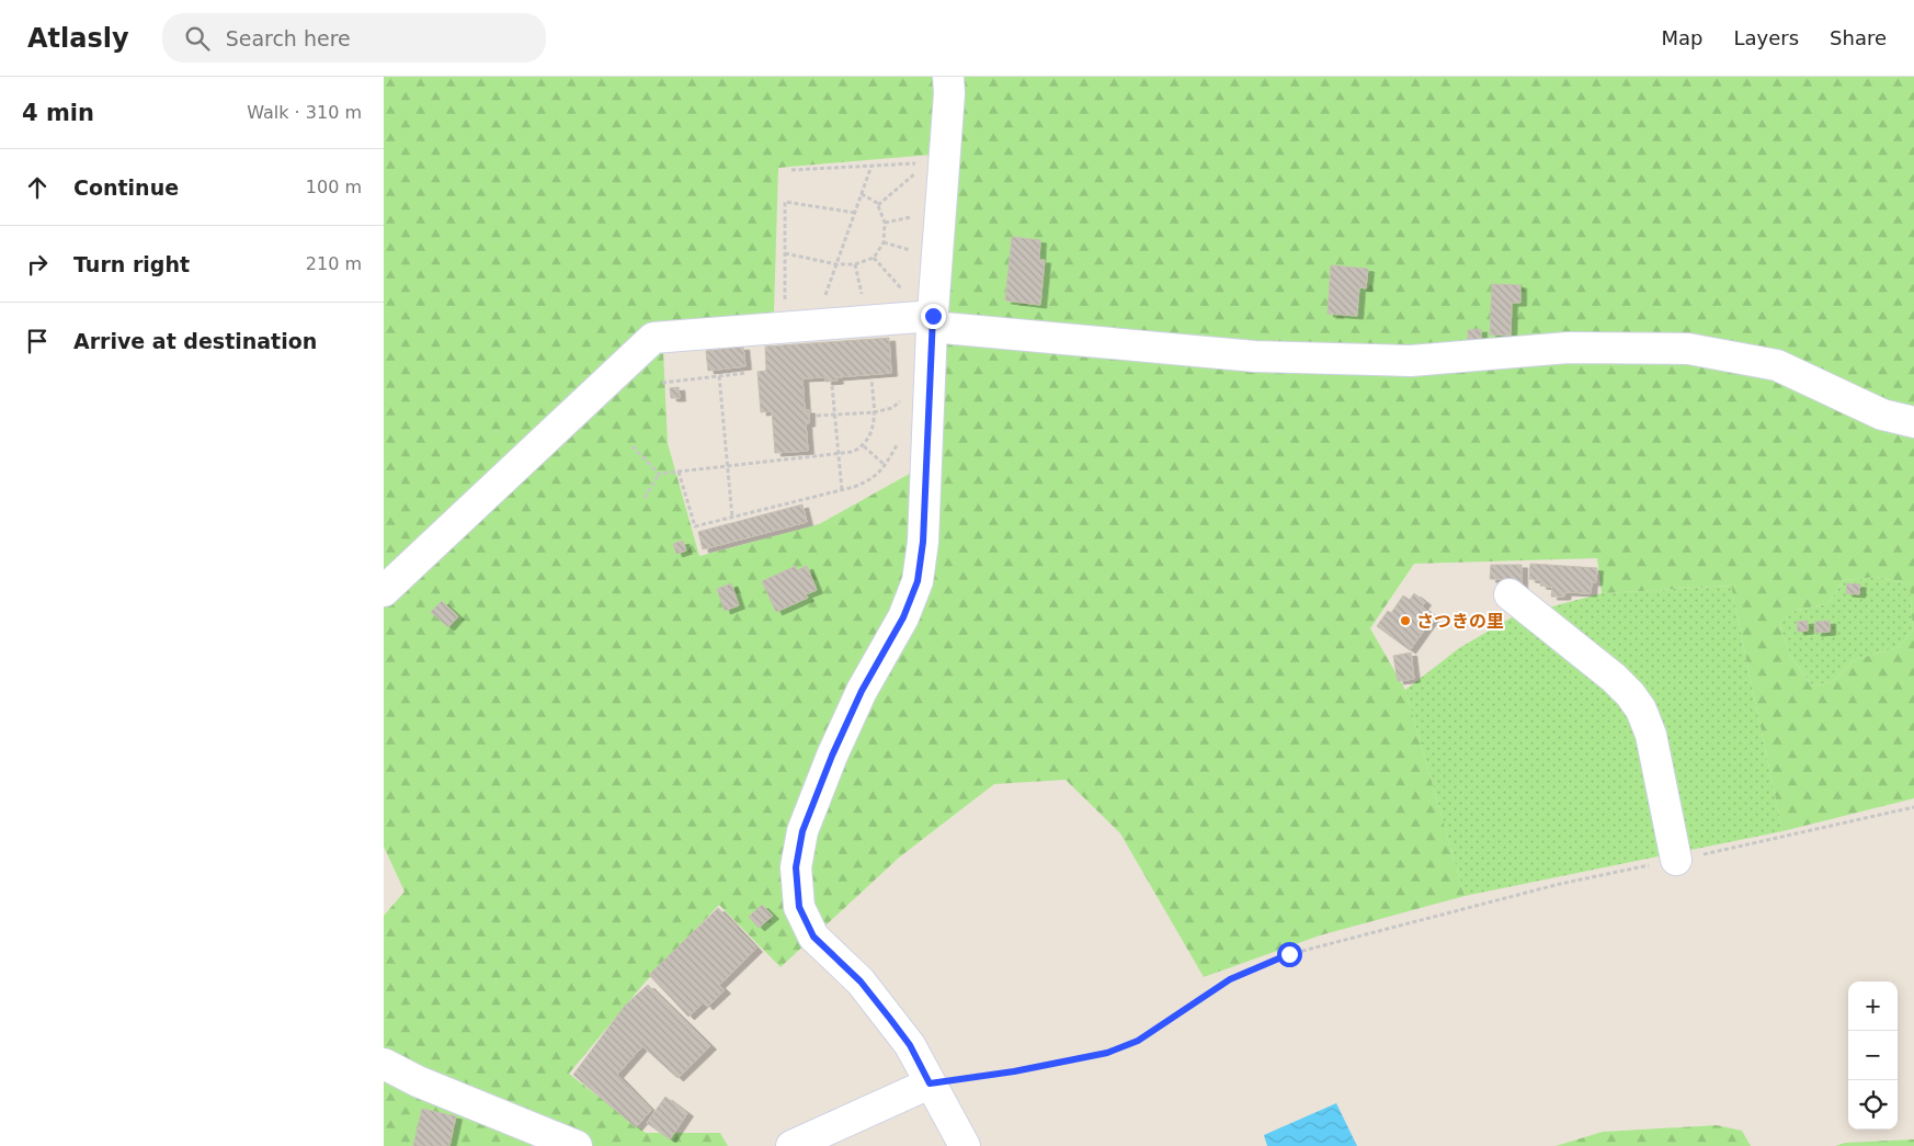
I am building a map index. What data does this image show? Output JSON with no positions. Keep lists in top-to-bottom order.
{
  "places": ["さつきの里"],
  "page": {
    "header": "Atlasly",
    "search": "Search here",
    "nav": ["Map", "Layers", "Share"],
    "heading": ["4 min", "Walk · 310 m"],
    "list": [
      ["Continue", "100 m"],
      ["Turn right", "210 m"],
      "Arrive at destination"
    ],
    "map_buttons": ["+", "−"]
  }
}
